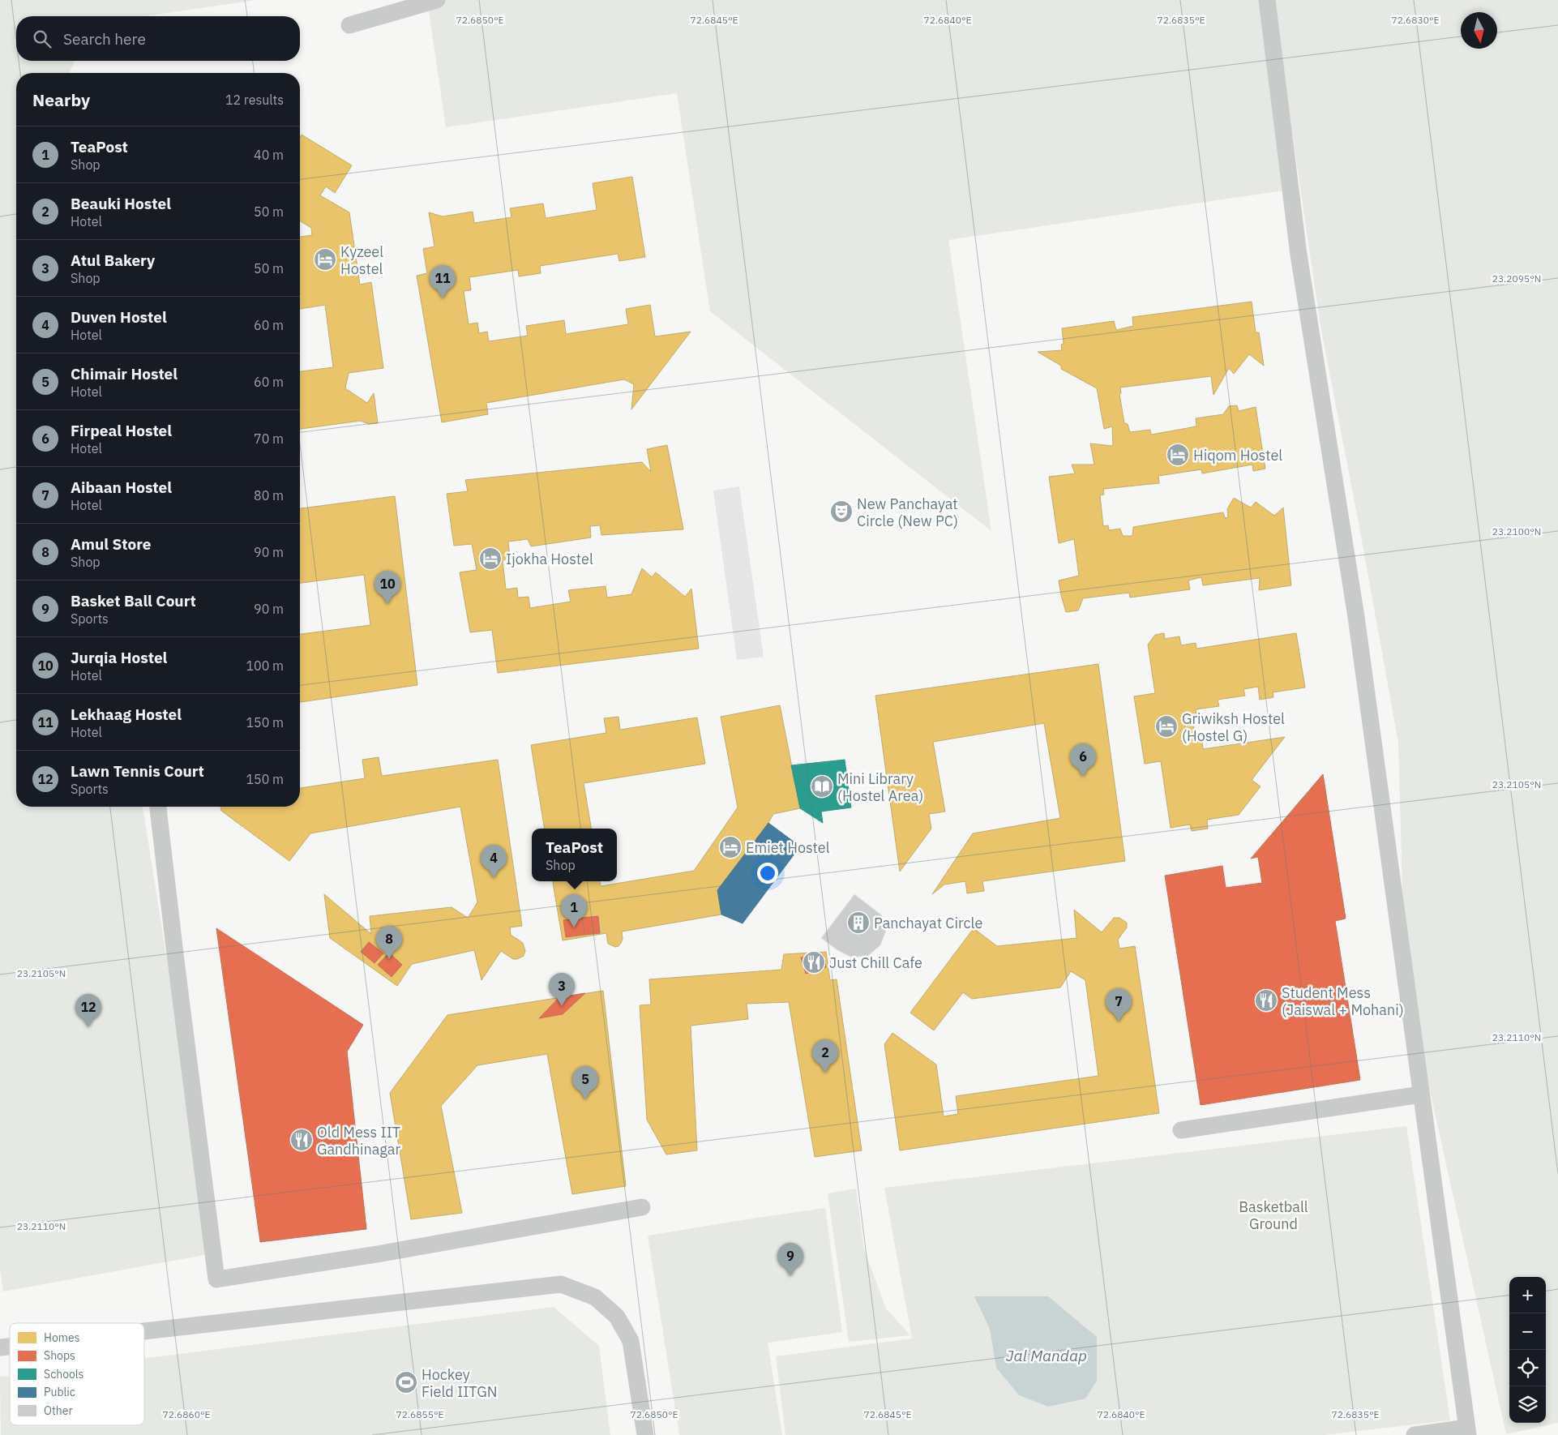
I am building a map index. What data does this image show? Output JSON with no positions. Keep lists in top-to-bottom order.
{
  "water": ["Jal Mandap"],
  "parks": ["Basketball Ground"],
  "places": {
    "hotel": [
      "Kyzeel Hostel",
      "Hiqom Hostel",
      "Ijokha Hostel",
      "Griwiksh Hostel (Hostel G)",
      "Emiet Hostel"
    ],
    "theatre": ["New Panchayat Circle (New PC)"],
    "library": ["Mini Library (Hostel Area)"],
    "building": ["Panchayat Circle"],
    "restaurant": ["Just Chill Cafe", "Student Mess (Jaiswal + Mohani)", "Old Mess IIT Gandhinagar"],
    "sports": ["Hockey Field IITGN"]
  },
  "legend": [
    "Homes",
    "Shops",
    "Schools",
    "Public",
    "Other"
  ],
  "north": "bottom",
  "page": {
    "search": "Search here",
    "heading": ["Nearby", "12 results"],
    "list": [
      {
        "mark": "1",
        "name": "TeaPost",
        "note": "Shop",
        "value": "40 m"
      },
      {
        "mark": "2",
        "name": "Beauki Hostel",
        "note": "Hotel",
        "value": "50 m"
      },
      {
        "mark": "3",
        "name": "Atul Bakery",
        "note": "Shop",
        "value": "50 m"
      },
      {
        "mark": "4",
        "name": "Duven Hostel",
        "note": "Hotel",
        "value": "60 m"
      },
      {
        "mark": "5",
        "name": "Chimair Hostel",
        "note": "Hotel",
        "value": "60 m"
      },
      {
        "mark": "6",
        "name": "Firpeal Hostel",
        "note": "Hotel",
        "value": "70 m"
      },
      {
        "mark": "7",
        "name": "Aibaan Hostel",
        "note": "Hotel",
        "value": "80 m"
      },
      {
        "mark": "8",
        "name": "Amul Store",
        "note": "Shop",
        "value": "90 m"
      },
      {
        "mark": "9",
        "name": "Basket Ball Court",
        "note": "Sports",
        "value": "90 m"
      },
      {
        "mark": "10",
        "name": "Jurqia Hostel",
        "note": "Hotel",
        "value": "100 m"
      },
      {
        "mark": "11",
        "name": "Lekhaag Hostel",
        "note": "Hotel",
        "value": "150 m"
      },
      {
        "mark": "12",
        "name": "Lawn Tennis Court",
        "note": "Sports",
        "value": "150 m"
      }
    ],
    "pins": [
      "11",
      "10",
      "6",
      "4",
      "1",
      "8",
      "3",
      "7",
      "12",
      "2",
      "5",
      "9"
    ],
    "popup": ["TeaPost", "Shop"],
    "map_buttons": ["+", "−"]
  },
  "coordinates": [
    "72.6850°E",
    "72.6845°E",
    "72.6840°E",
    "72.6835°E",
    "72.6830°E",
    "23.2095°N",
    "23.2100°N",
    "23.2105°N",
    "23.2110°N",
    "72.6860°E",
    "72.6855°E"
  ]
}
